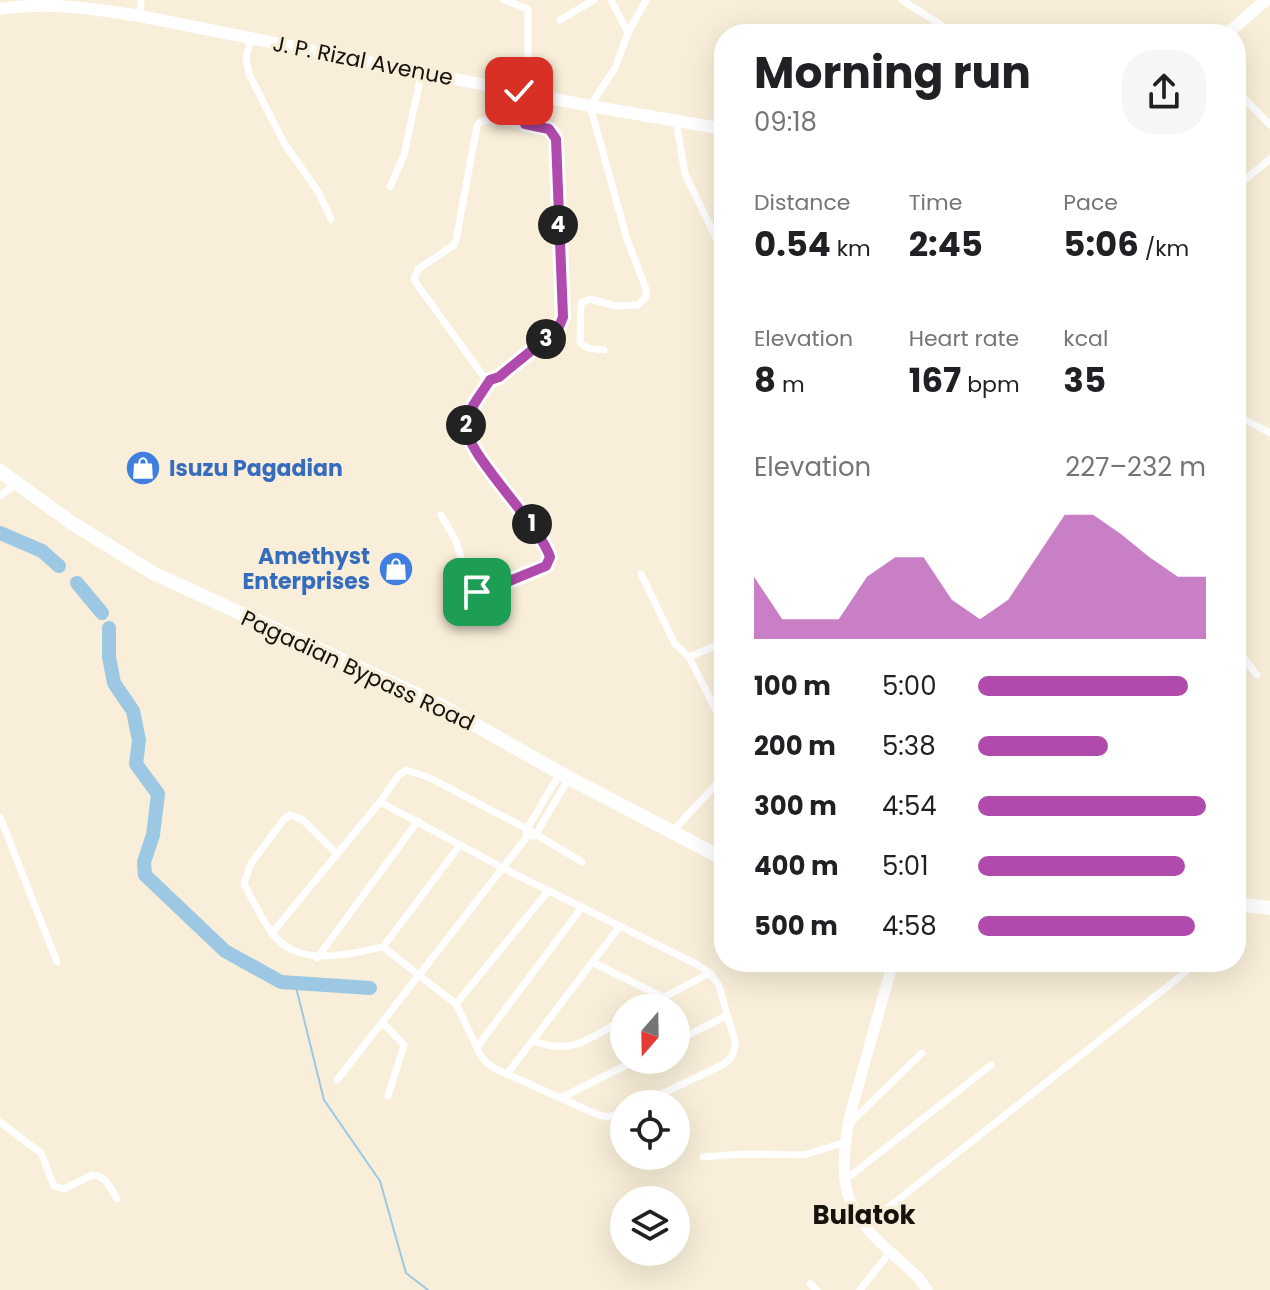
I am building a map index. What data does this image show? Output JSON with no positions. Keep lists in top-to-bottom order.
{
  "streets": {
    "highway": ["Pagadian Bypass Road"],
    "main road": ["J. P. Rizal Avenue"]
  },
  "districts": ["Bulatok"],
  "places": {
    "shop": ["Isuzu Pagadian", "Amethyst Enterprises"]
  },
  "north": "bottom",
  "page": {
    "heading": ["Morning run", "09:18"],
    "stats": [
      ["Distance", "0.54 km"],
      ["Time", "2:45"],
      ["Pace", "5:06 /km"],
      ["Elevation", "8 m"],
      ["Heart rate", "167 bpm"],
      ["kcal", "35"]
    ],
    "pins": [
      "4",
      "3",
      "2",
      "1"
    ],
    "chart": ["Elevation", "227–232 m"],
    "list": [
      {
        "name": "100 m",
        "note": "5:00"
      },
      {
        "name": "200 m",
        "note": "5:38"
      },
      {
        "name": "300 m",
        "note": "4:54"
      },
      {
        "name": "400 m",
        "note": "5:01"
      },
      {
        "name": "500 m",
        "note": "4:58"
      }
    ]
  }
}
